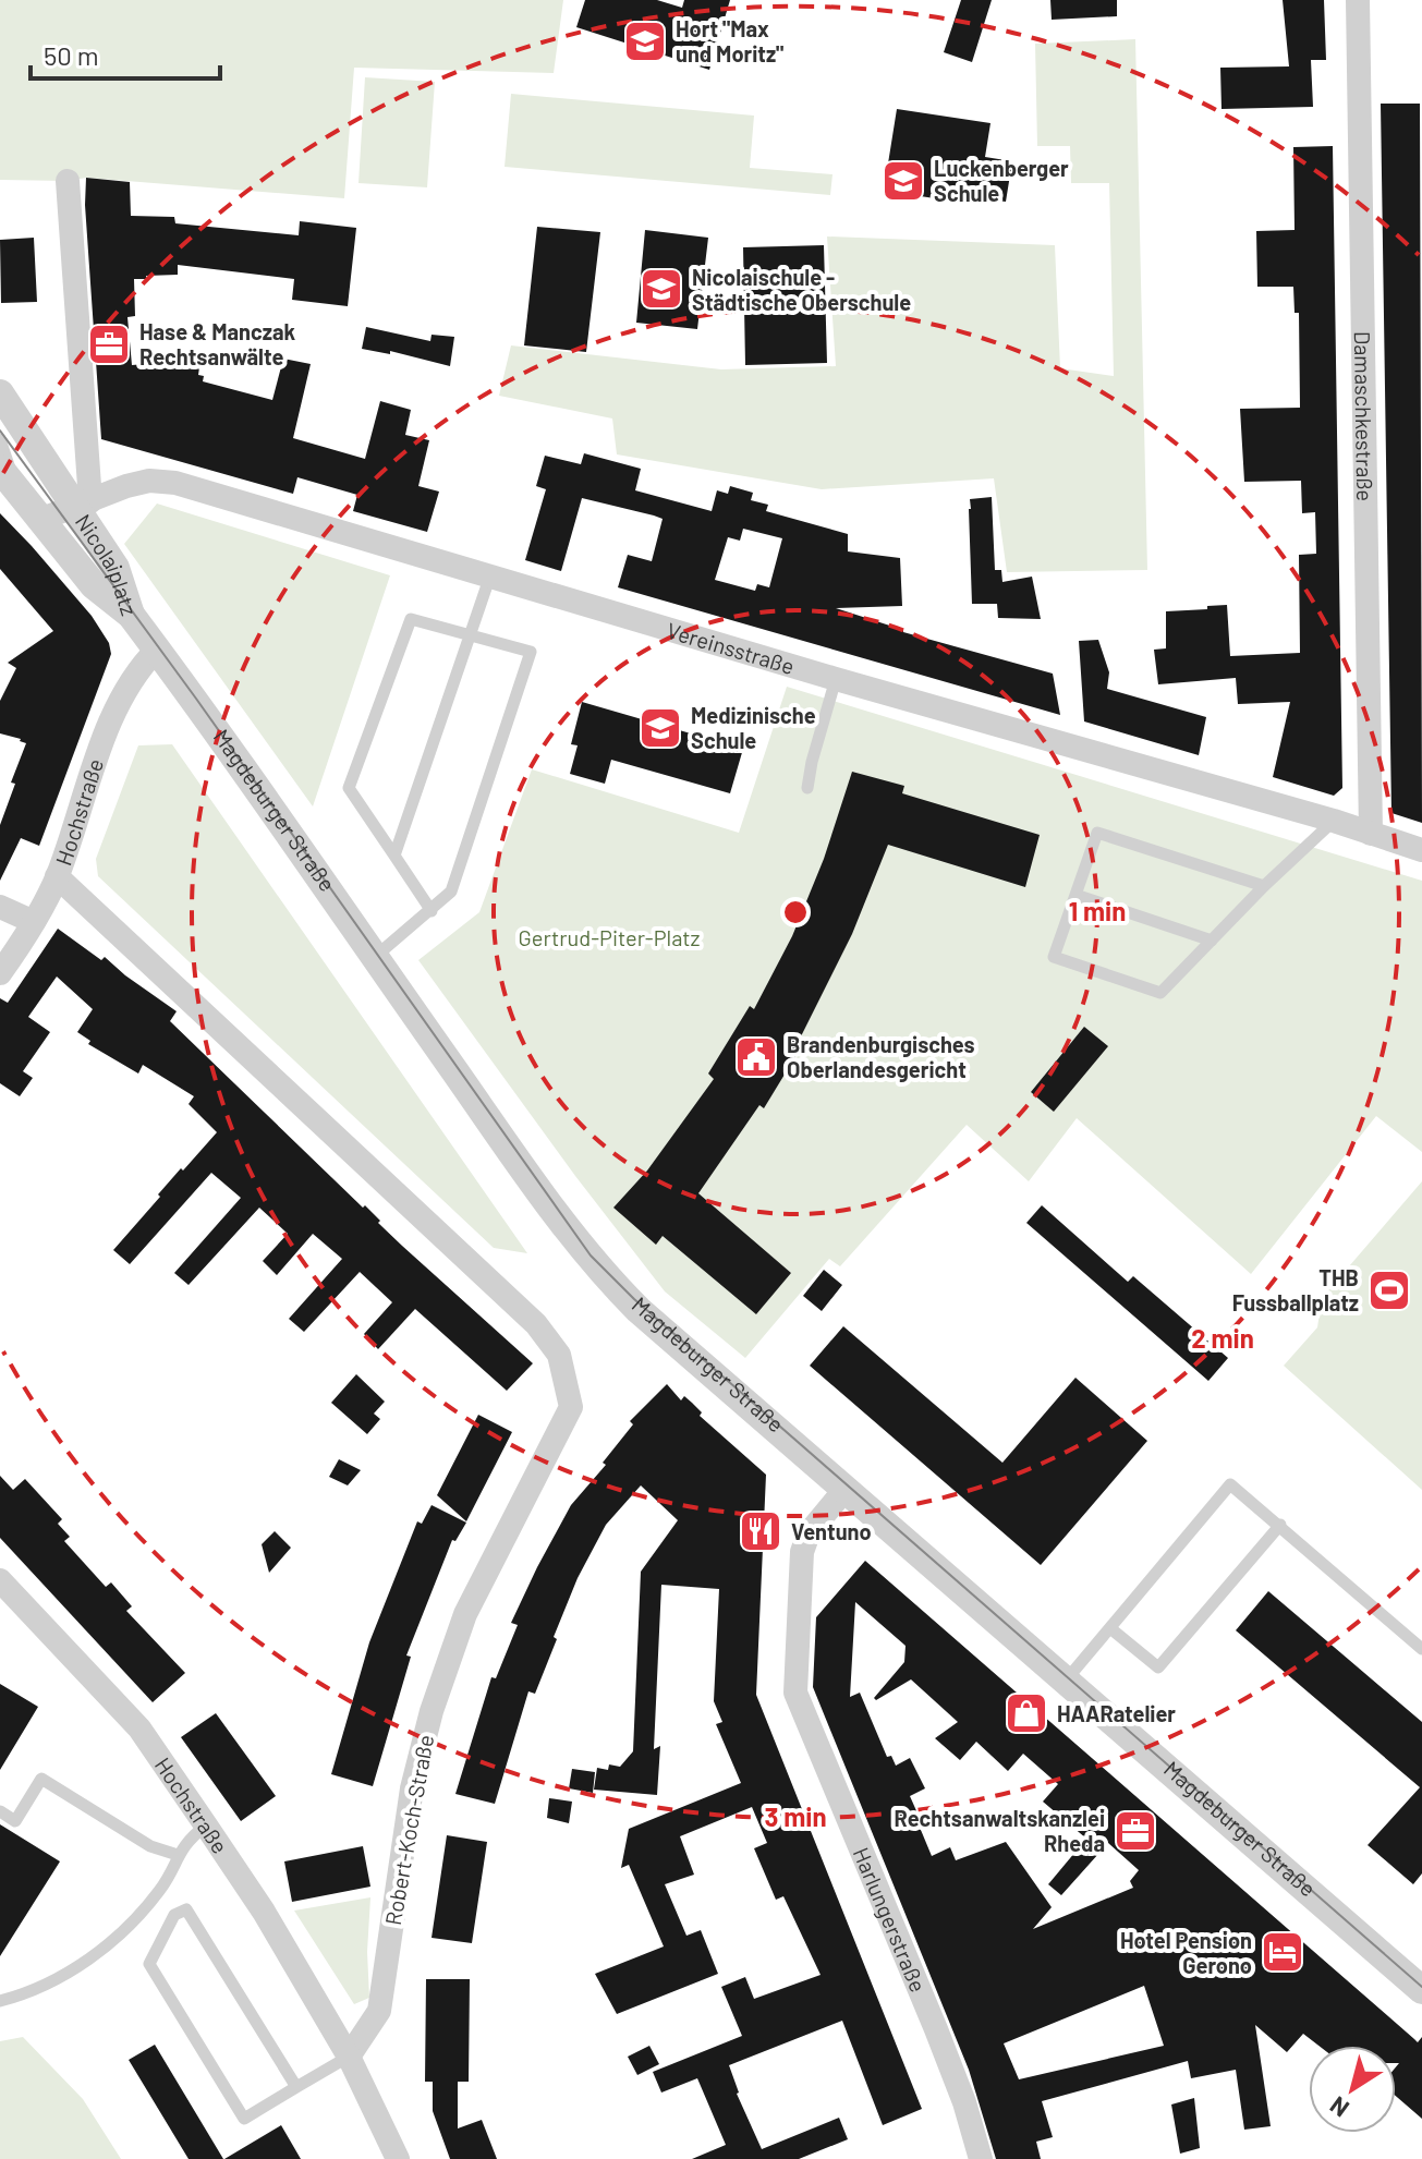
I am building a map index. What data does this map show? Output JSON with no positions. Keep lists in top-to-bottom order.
{
  "streets": {
    "street": [
      "Damaschkestraße",
      "Nicolaiplatz",
      "Vereinsstraße",
      "Hochstraße",
      "Magdeburger Straße",
      "Robert-Koch-Straße",
      "Harlungerstraße"
    ]
  },
  "crossings": [
    ["Damaschkestraße", "Vereinsstraße"],
    ["Nicolaiplatz", "Vereinsstraße"],
    ["Nicolaiplatz", "Magdeburger Straße"],
    ["Hochstraße", "Magdeburger Straße"],
    ["Hochstraße", "Robert-Koch-Straße"],
    ["Magdeburger Straße", "Harlungerstraße"]
  ],
  "parks": ["Gertrud-Piter-Platz"],
  "places": {
    "school or university": [
      "Hort \"Max und Moritz\"",
      "Luckenberger Schule",
      "Nicolaischule - Städtische Oberschule",
      "Medizinische Schule"
    ],
    "office": ["Hase & Manczak Rechtsanwälte", "Rechtsanwaltskanzlei Rheda"],
    "public building": ["Brandenburgisches Oberlandesgericht"],
    "sports": ["THB Fussballplatz"],
    "restaurant": ["Ventuno"],
    "shop": ["HAARatelier"],
    "hotel": ["Hotel Pension Gerono"]
  },
  "scale_bar": "50 m",
  "north": "bottom left",
  "rings": ["1 min", "2 min", "3 min"]
}
